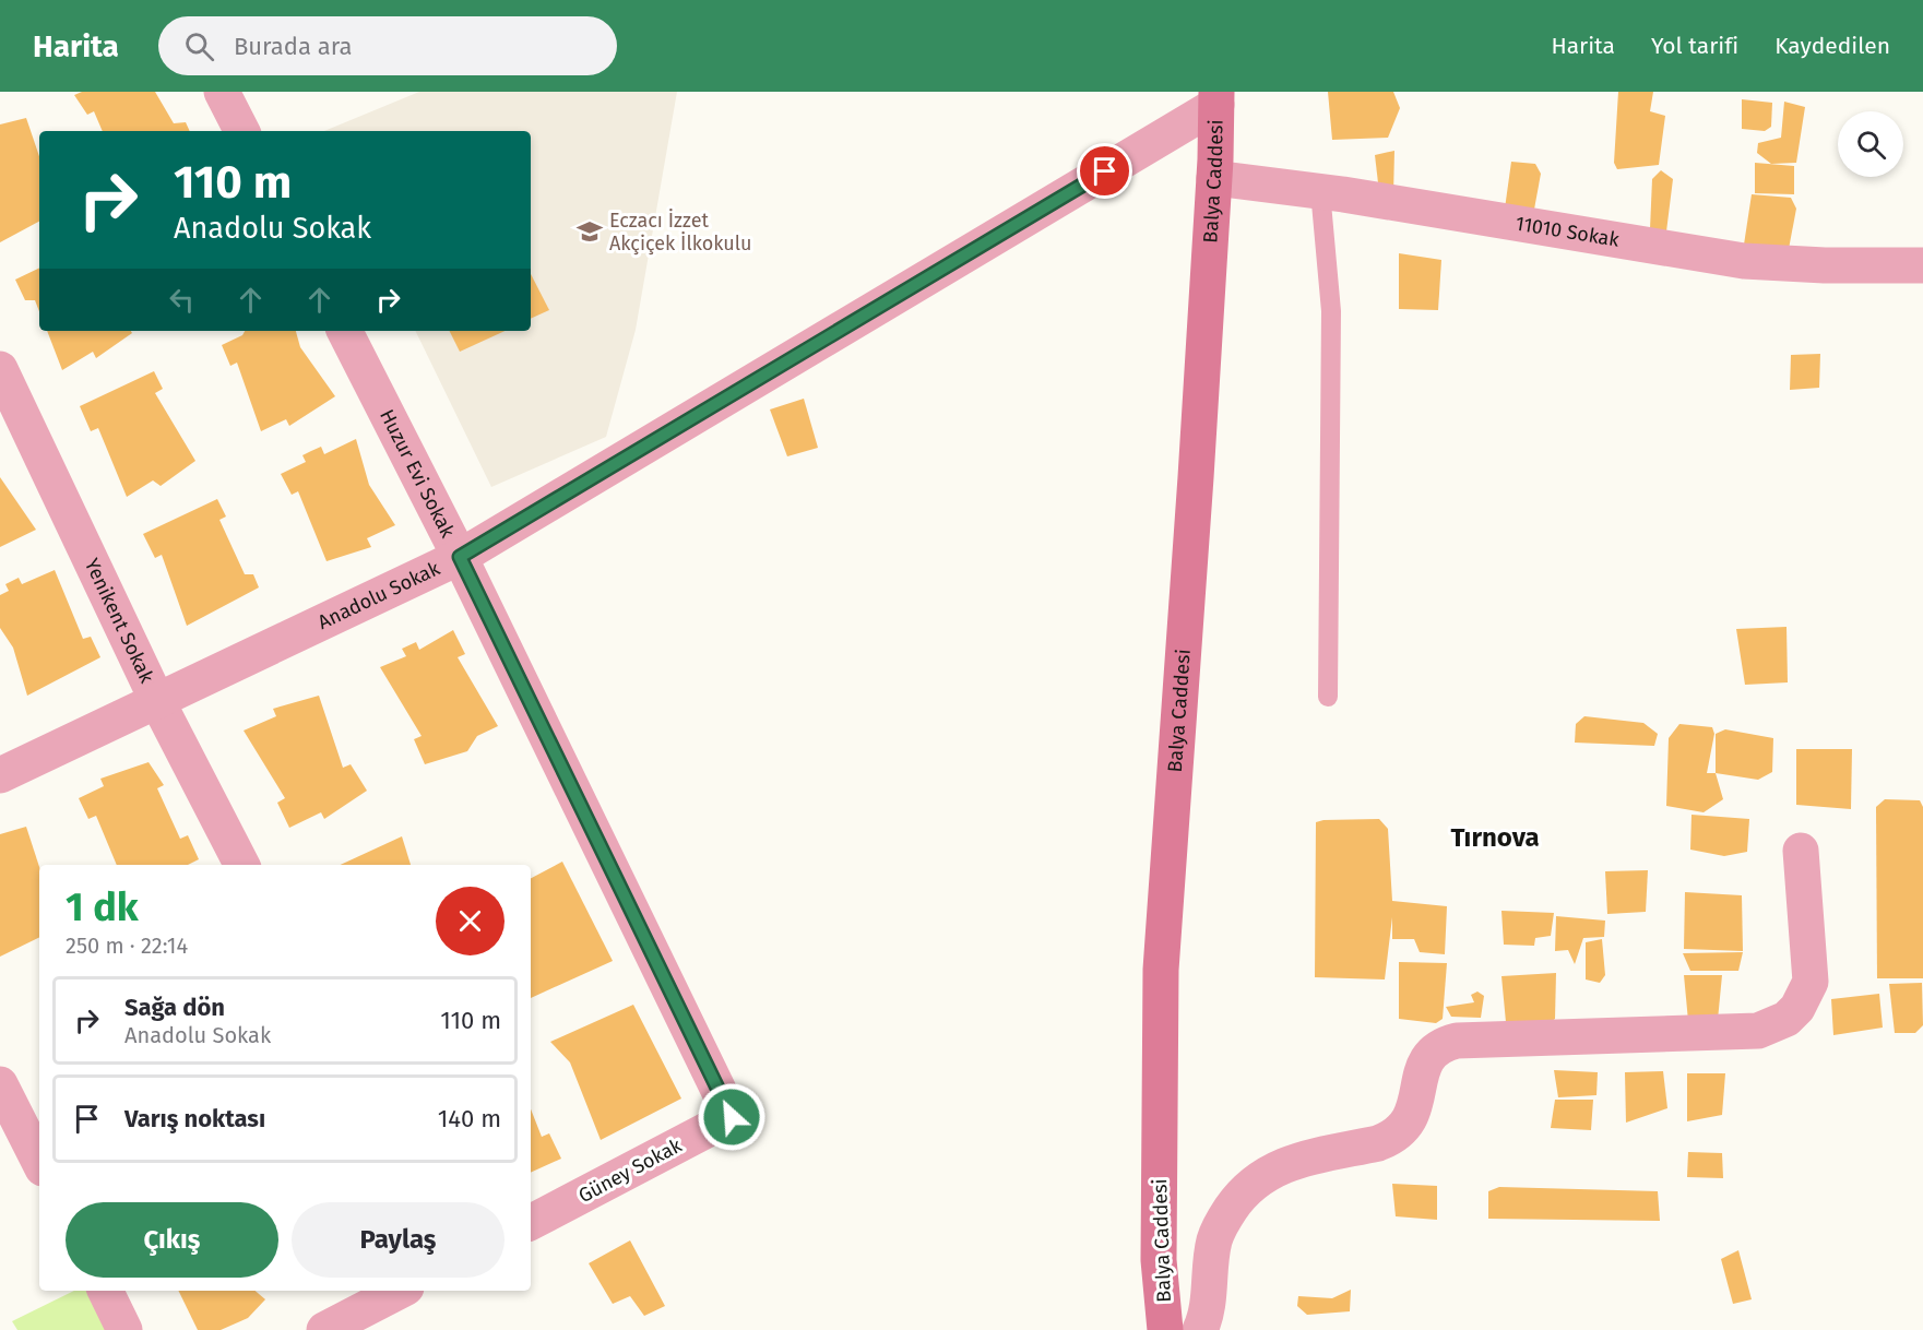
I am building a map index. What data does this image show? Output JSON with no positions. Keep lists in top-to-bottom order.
{
  "streets": {
    "main road": ["Balya Caddesi"],
    "street": [
      "11010 Sokak",
      "Huzur Evi Sokak",
      "Anadolu Sokak",
      "Yenikent Sokak",
      "Güney Sokak"
    ]
  },
  "crossings": [
    ["Balya Caddesi", "11010 Sokak"],
    ["Balya Caddesi", "Anadolu Sokak"],
    ["Huzur Evi Sokak", "Anadolu Sokak"],
    ["Huzur Evi Sokak", "Güney Sokak"],
    ["Anadolu Sokak", "Yenikent Sokak"]
  ],
  "districts": ["Tırnova"],
  "places": {
    "school or university": ["Eczacı İzzet Akçiçek İlkokulu"]
  },
  "page": {
    "header": "Harita",
    "search": "Burada ara",
    "nav": ["Harita", "Yol tarifi", "Kaydedilen"],
    "turn": ["110 m", "Anadolu Sokak"],
    "heading": ["1 dk", "250 m · 22:14"],
    "list": [
      {
        "name": "Sağa dön",
        "note": "Anadolu Sokak",
        "value": "110 m"
      },
      {
        "name": "Varış noktası",
        "value": "140 m"
      }
    ],
    "buttons": ["Çıkış", "Paylaş"]
  }
}
